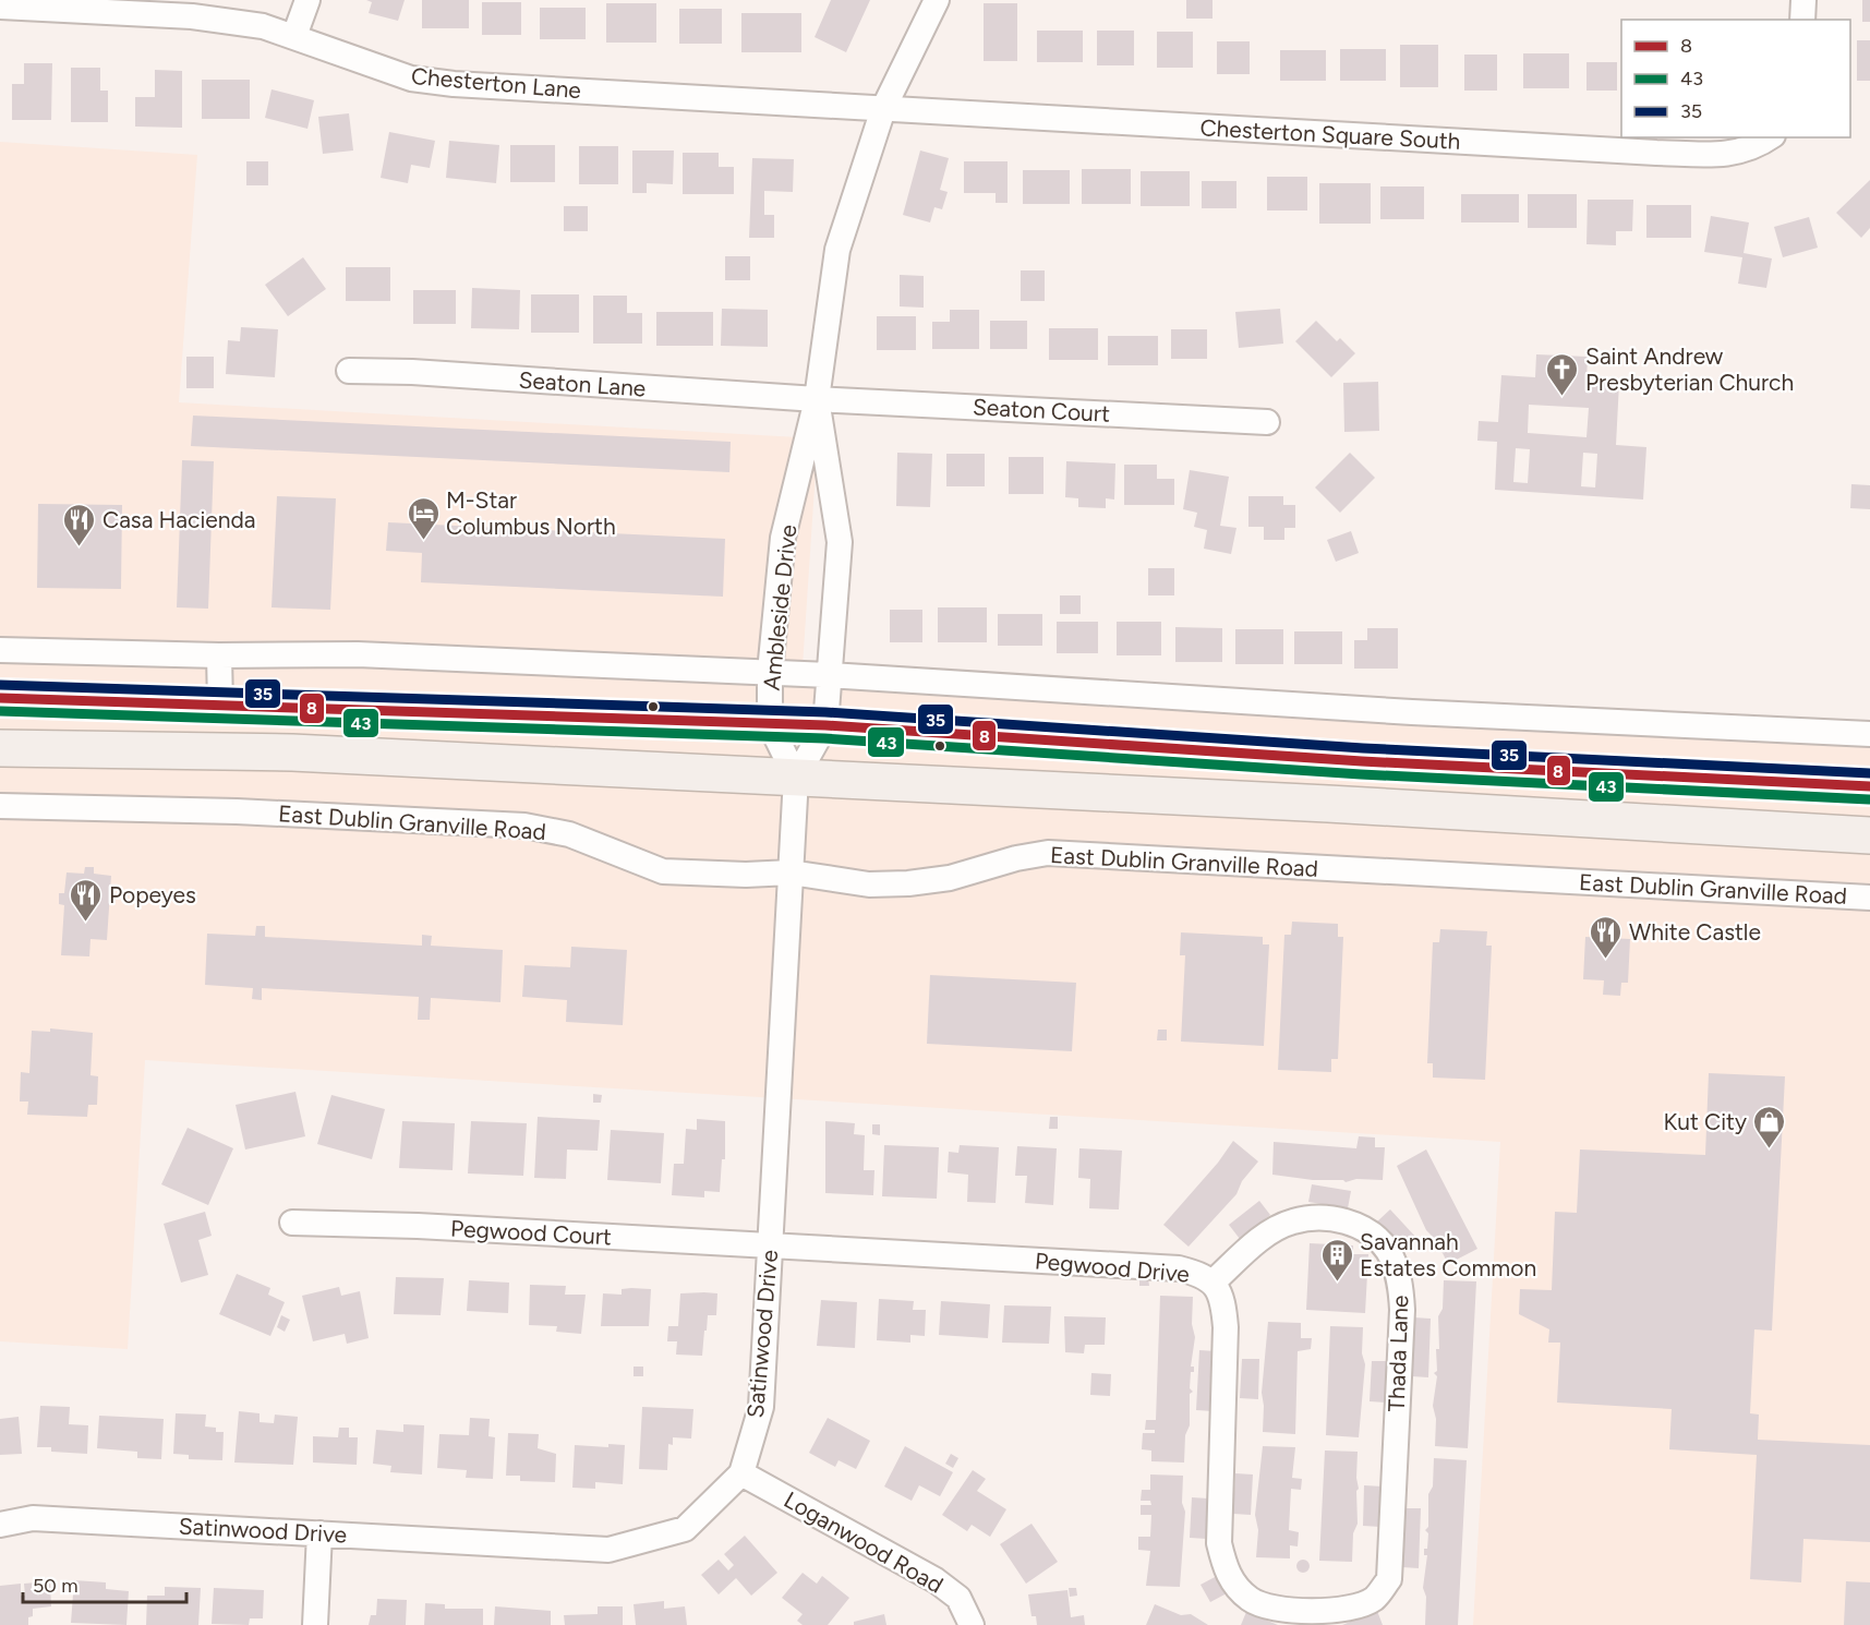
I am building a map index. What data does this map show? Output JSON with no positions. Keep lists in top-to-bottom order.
{
  "streets": {
    "street": [
      "Chesterton Lane",
      "Chesterton Square South",
      "Seaton Lane",
      "Seaton Court",
      "Ambleside Drive",
      "East Dublin Granville Road",
      "Pegwood Court",
      "Pegwood Drive",
      "Satinwood Drive",
      "Thada Lane",
      "Loganwood Road"
    ]
  },
  "crossings": [
    ["Chesterton Lane", "Chesterton Square South"],
    ["Chesterton Lane", "Ambleside Drive"],
    ["Chesterton Square South", "Ambleside Drive"],
    ["Seaton Lane", "Seaton Court"],
    ["Seaton Lane", "Ambleside Drive"],
    ["Seaton Court", "Ambleside Drive"],
    ["Ambleside Drive", "Satinwood Drive"],
    ["East Dublin Granville Road", "Satinwood Drive"],
    ["Pegwood Court", "Pegwood Drive"],
    ["Pegwood Court", "Satinwood Drive"],
    ["Pegwood Drive", "Satinwood Drive"],
    ["Pegwood Drive", "Thada Lane"],
    ["Satinwood Drive", "Loganwood Road"]
  ],
  "places": {
    "church": ["Saint Andrew Presbyterian Church"],
    "hotel": ["M-Star Columbus North"],
    "restaurant": ["Casa Hacienda", "Popeyes", "White Castle"],
    "shop": ["Kut City"],
    "building": ["Savannah Estates Common"]
  },
  "lines": ["transit line 35", "transit line 8", "transit line 43"],
  "legend": ["8", "43", "35"],
  "scale_bar": "50 m"
}
